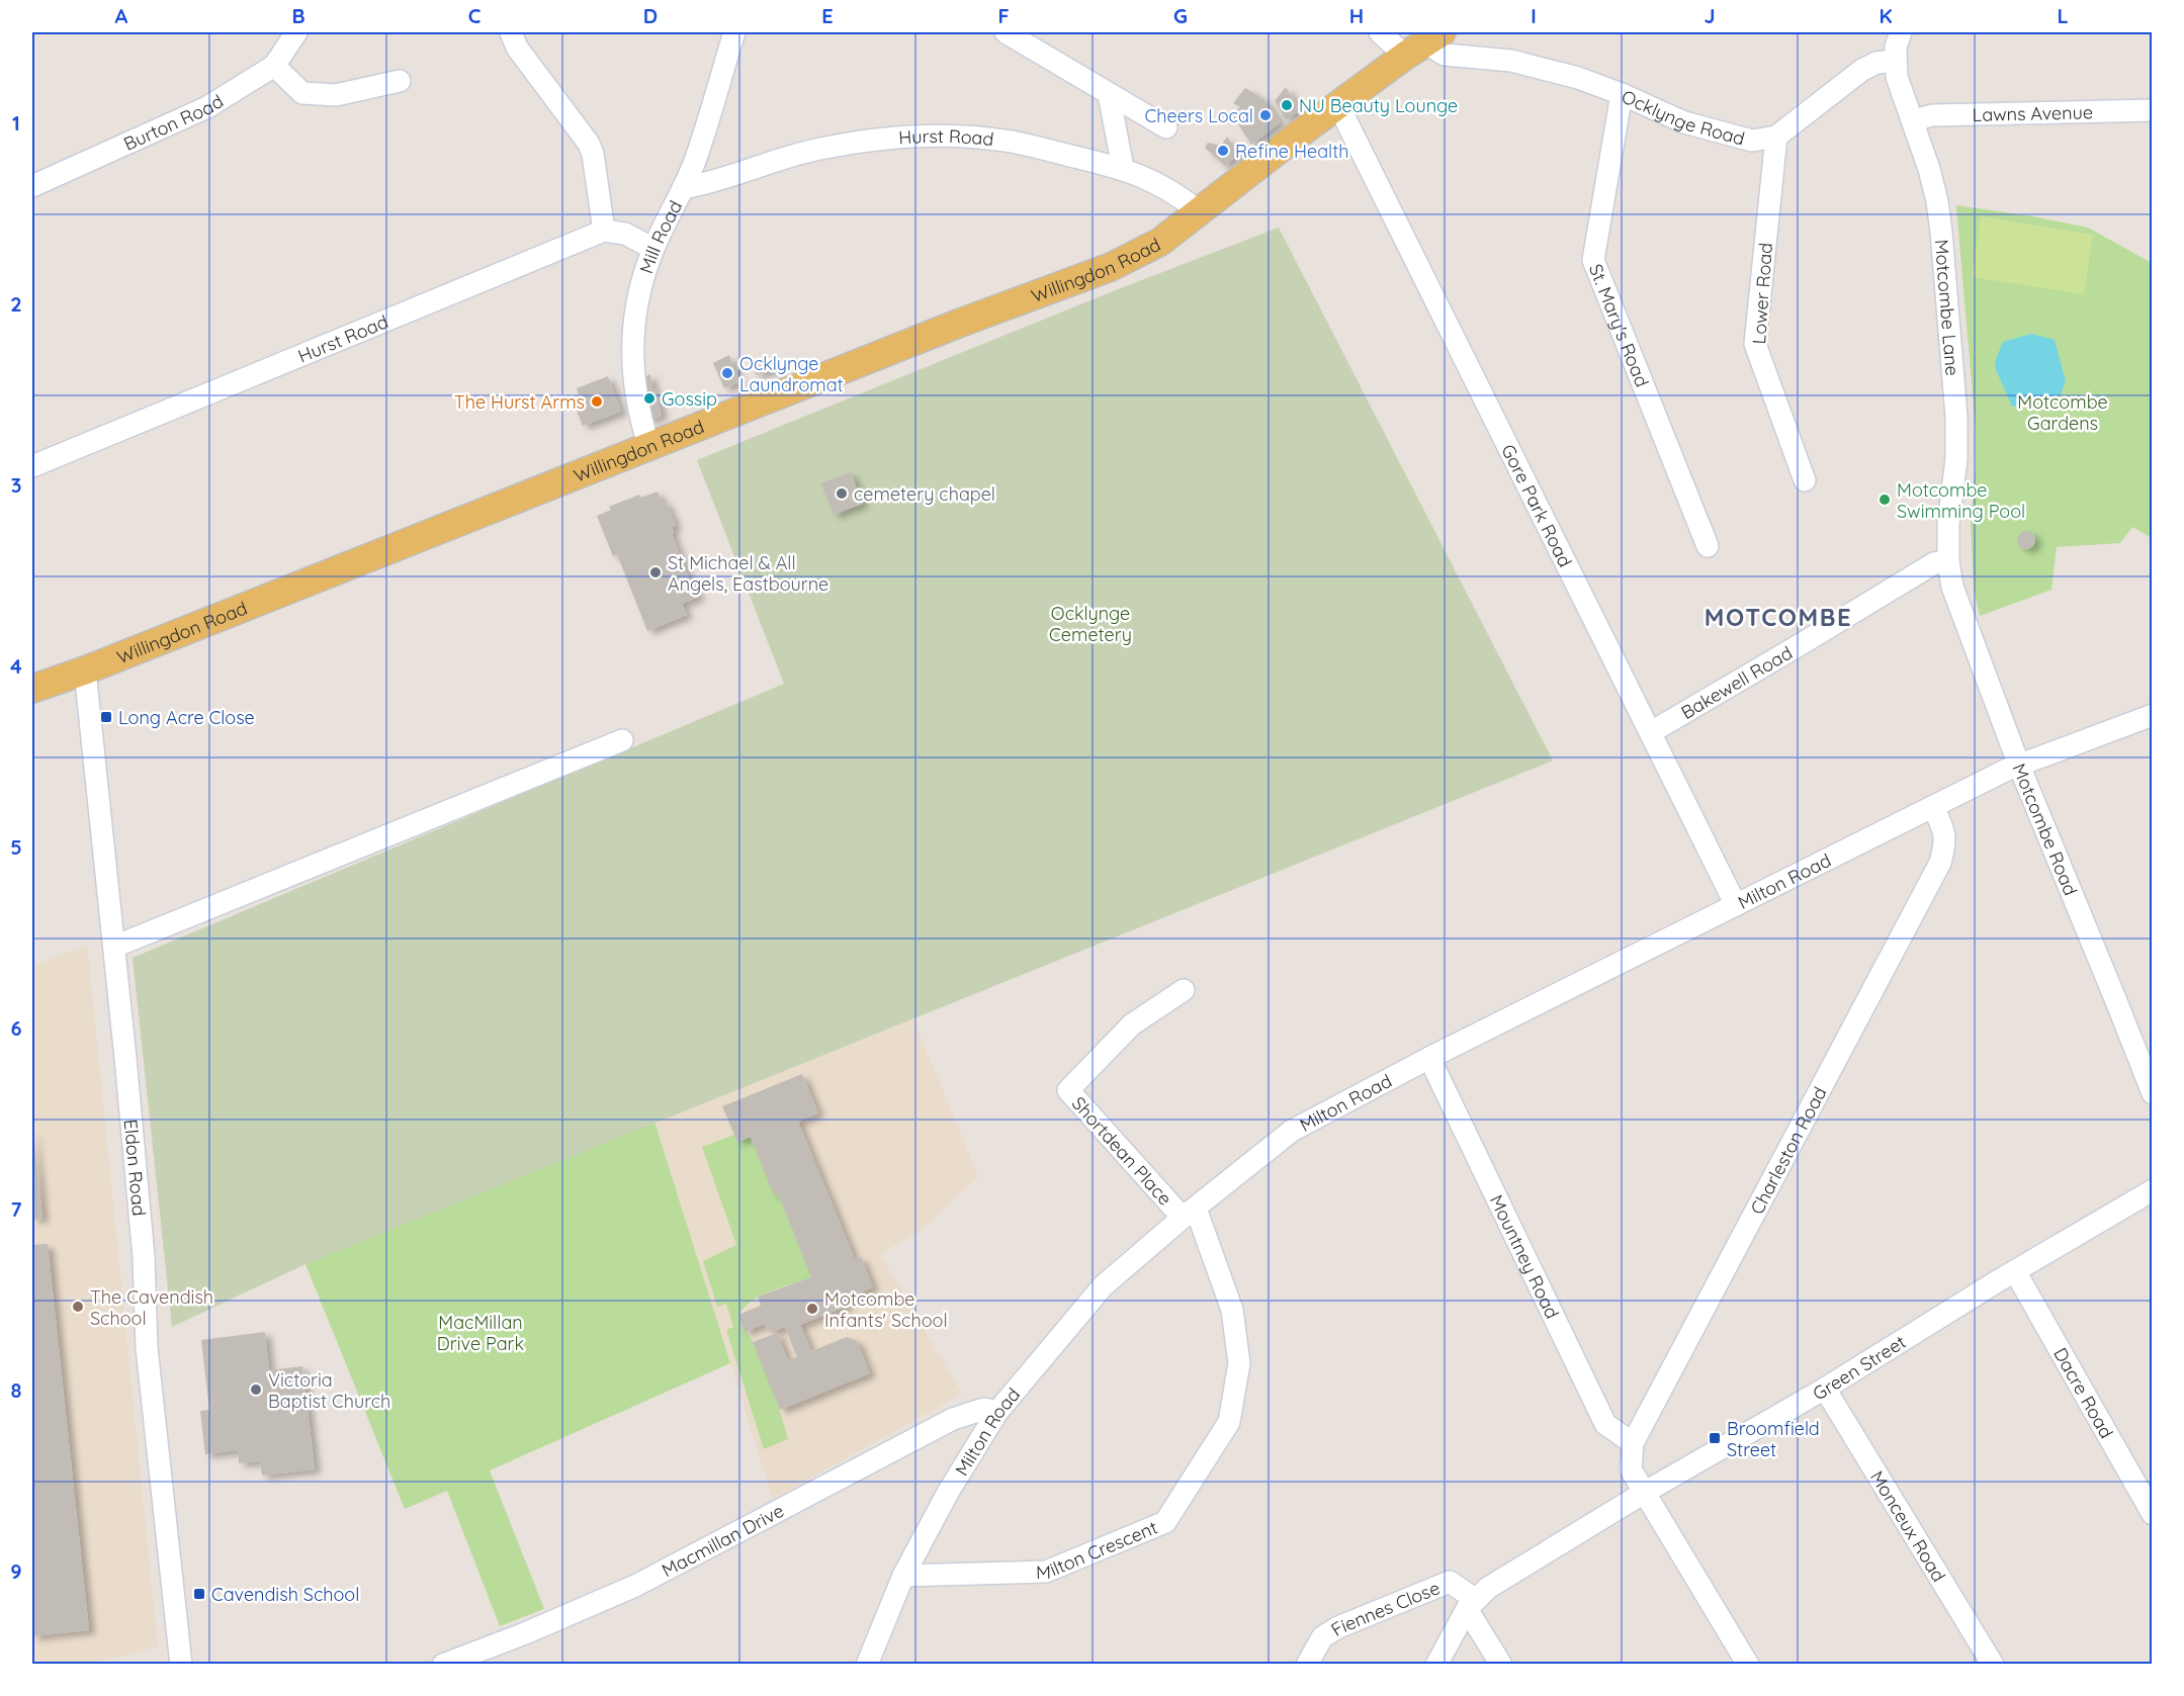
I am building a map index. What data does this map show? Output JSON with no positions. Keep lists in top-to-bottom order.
{
  "streets": {
    "main road": ["Willingdon Road"],
    "street": [
      "Lawns Avenue",
      "Ocklynge Road",
      "Burton Road",
      "Hurst Road",
      "Mill Road",
      "Lower Road",
      "Motcombe Lane",
      "St. Mary's Road",
      "Gore Park Road",
      "Bakewell Road",
      "Motcombe Road",
      "Milton Road",
      "Charleston Road",
      "Shortdean Place",
      "Eldon Road",
      "Mountney Road",
      "Green Street",
      "Dacre Road",
      "Monceux Road",
      "Macmillan Drive",
      "Milton Crescent",
      "Fiennes Close"
    ]
  },
  "crossings": [
    ["Lawns Avenue", "Motcombe Lane"],
    ["Ocklynge Road", "Willingdon Road"],
    ["Ocklynge Road", "Lower Road"],
    ["Ocklynge Road", "St. Mary's Road"],
    ["Hurst Road", "Mill Road"],
    ["Hurst Road", "Willingdon Road"],
    ["Mill Road", "Willingdon Road"],
    ["Willingdon Road", "Gore Park Road"],
    ["Willingdon Road", "Eldon Road"],
    ["Motcombe Lane", "Bakewell Road"],
    ["Motcombe Lane", "Motcombe Road"],
    ["Gore Park Road", "Bakewell Road"],
    ["Gore Park Road", "Milton Road"],
    ["Bakewell Road", "Motcombe Road"],
    ["Motcombe Road", "Milton Road"],
    ["Milton Road", "Charleston Road"],
    ["Milton Road", "Shortdean Place"],
    ["Milton Road", "Mountney Road"],
    ["Milton Road", "Macmillan Drive"],
    ["Milton Road", "Milton Crescent"],
    ["Charleston Road", "Mountney Road"],
    ["Charleston Road", "Green Street"],
    ["Shortdean Place", "Milton Crescent"],
    ["Green Street", "Dacre Road"],
    ["Green Street", "Monceux Road"],
    ["Green Street", "Fiennes Close"]
  ],
  "districts": ["MOTCOMBE"],
  "parks": ["Motcombe Gardens", "Ocklynge Cemetery", "MacMillan Drive Park"],
  "places": {
    "other": [
      "NU Beauty Lounge",
      "Cheers Local",
      "Refine Health",
      "Ocklynge Laundromat",
      "Gossip",
      "The Hurst Arms",
      "cemetery chapel",
      "Motcombe Swimming Pool",
      "St Michael & All Angels, Eastbourne",
      "The Cavendish School",
      "Motcombe Infants' School",
      "Victoria Baptist Church"
    ],
    "transit": ["Long Acre Close", "Broomfield Street", "Cavendish School"]
  },
  "grid": {
    "columns": [
      "A",
      "B",
      "C",
      "D",
      "E",
      "F",
      "G",
      "H",
      "I",
      "J",
      "K",
      "L"
    ],
    "rows": [
      "1",
      "2",
      "3",
      "4",
      "5",
      "6",
      "7",
      "8",
      "9"
    ]
  }
}
